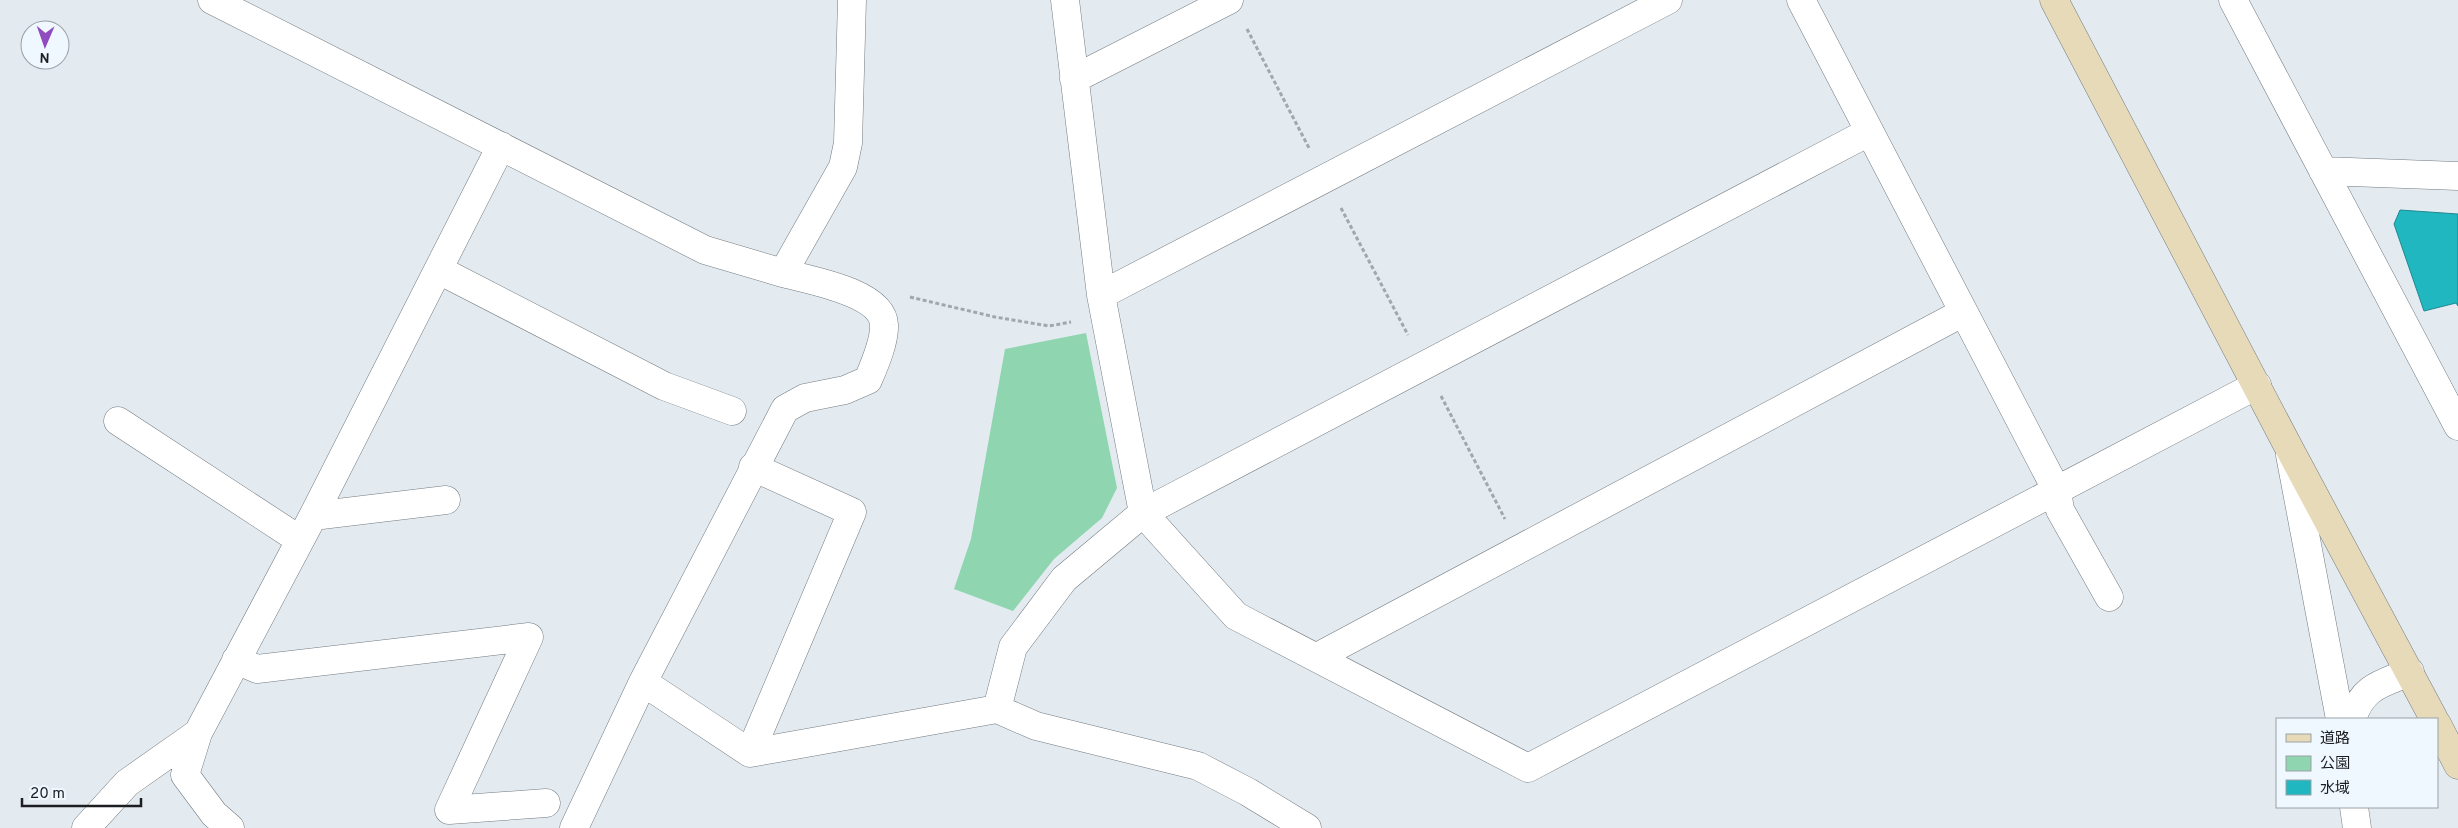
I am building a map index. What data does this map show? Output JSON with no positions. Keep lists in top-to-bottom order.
{
  "legend": ["道路", "公園", "水域"],
  "scale_bar": "20 m",
  "north": "bottom"
}
